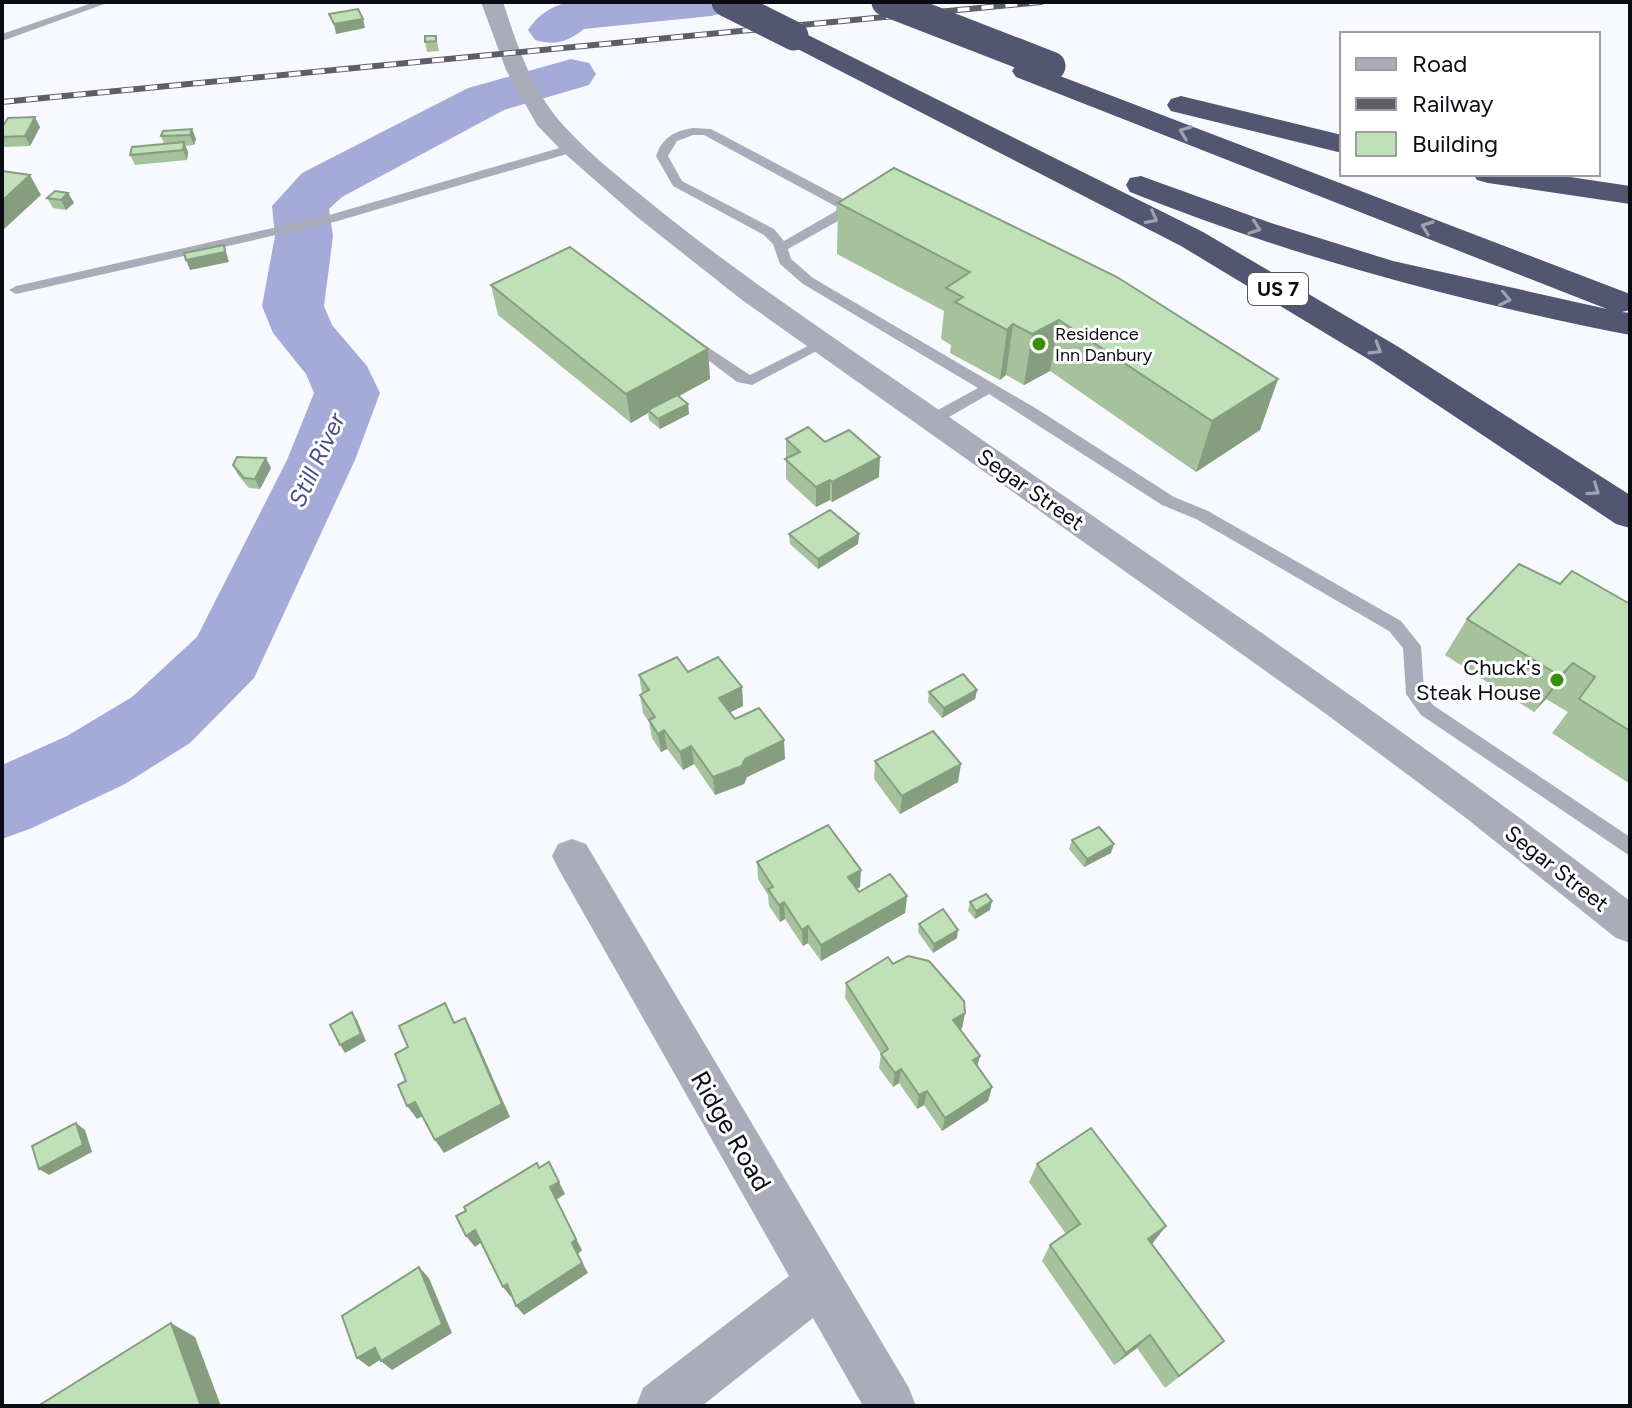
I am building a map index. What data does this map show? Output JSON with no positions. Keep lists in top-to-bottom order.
{
  "streets": {
    "highway": ["US 7"],
    "street": ["Segar Street", "Ridge Road"]
  },
  "water": ["Still River"],
  "places": ["Residence Inn Danbury", "Chuck's Steak House"],
  "legend": ["Road", "Railway", "Building"]
}
